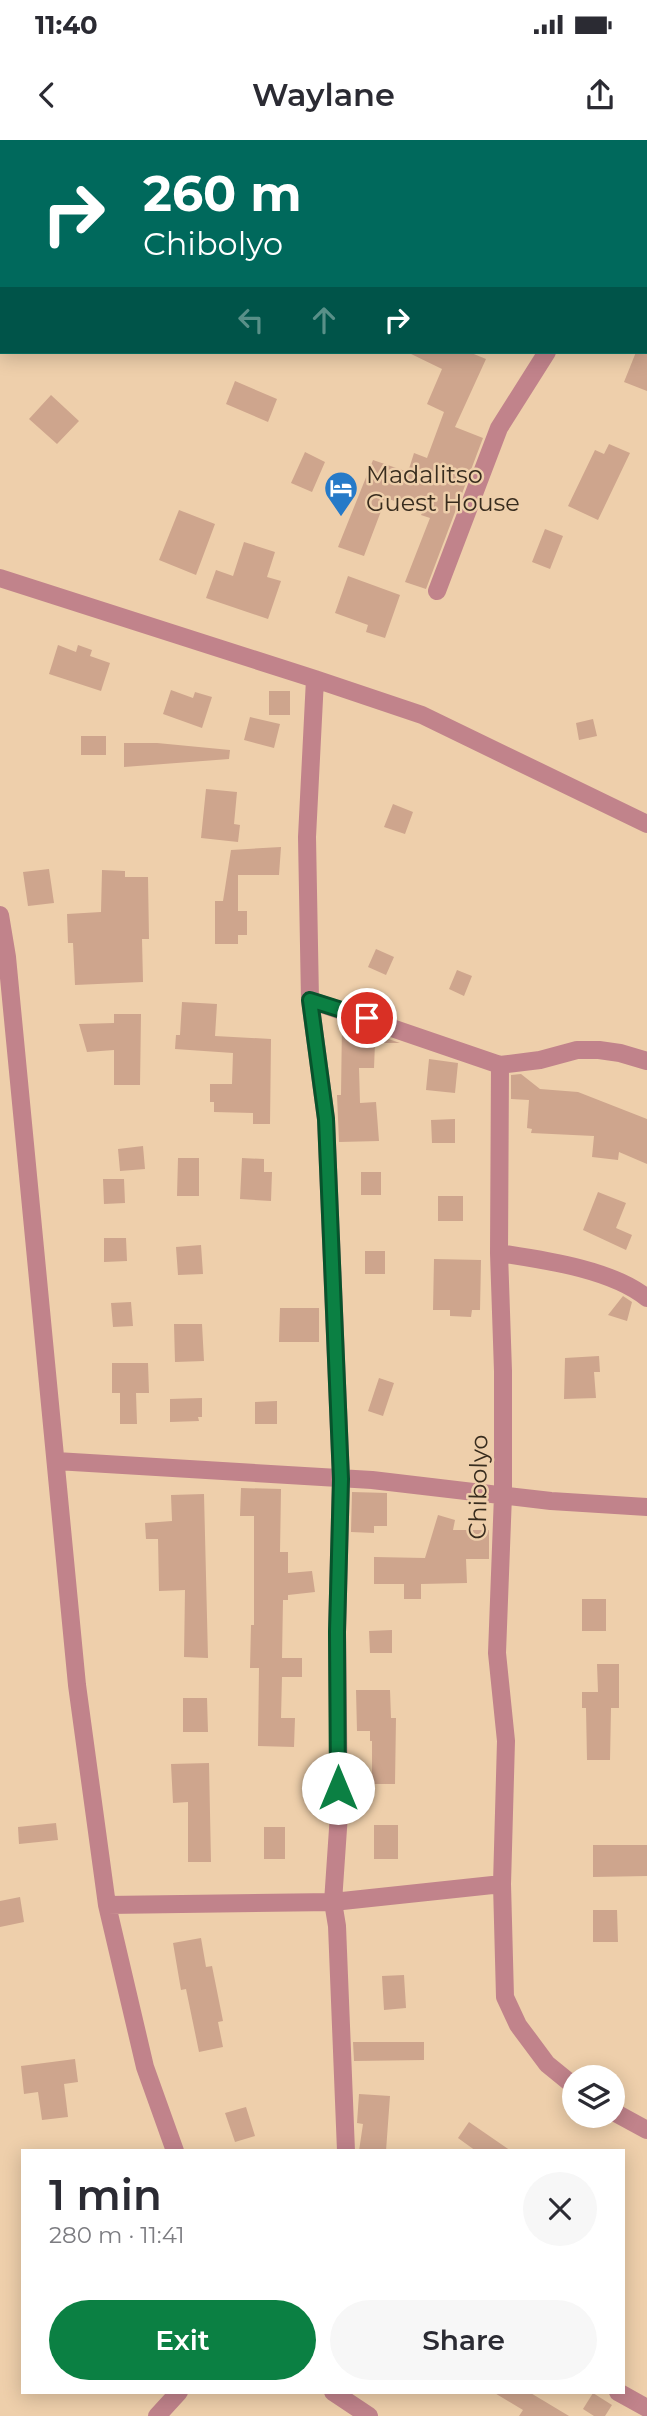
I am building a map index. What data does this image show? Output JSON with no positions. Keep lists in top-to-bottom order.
{
  "streets": {
    "street": ["Chibolyo"]
  },
  "places": {
    "hotel": ["Madalitso Guest House"]
  },
  "page": {
    "status": "11:40",
    "header": "Waylane",
    "turn": ["260 m", "Chibolyo"],
    "heading": ["1 min", "280 m · 11:41"],
    "buttons": ["Exit", "Share"]
  }
}
